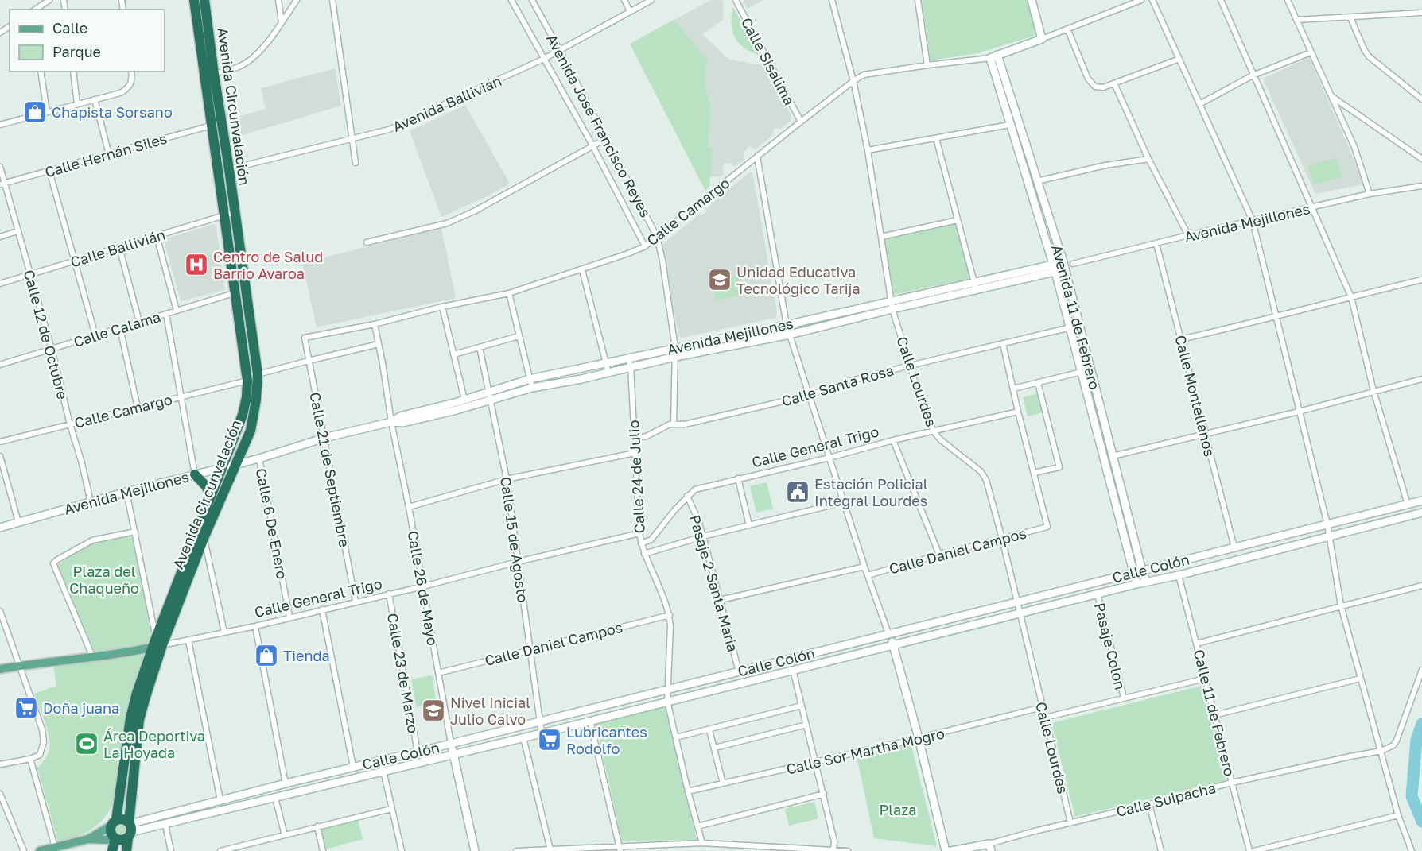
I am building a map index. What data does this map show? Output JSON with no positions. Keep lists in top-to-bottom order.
{
  "streets": {
    "highway": ["Avenida Circunvalación"],
    "main road": ["Calle General Trigo"],
    "street": [
      "Calle Sisalima",
      "Avenida Ballivián",
      "Avenida José Francisco Reyes",
      "Calle Hernán Siles",
      "Calle Camargo",
      "Avenida Mejillones",
      "Calle Ballivián",
      "Avenida 11 de Febrero",
      "Calle Calama",
      "Calle 12 de Octubre",
      "Calle Lourdes",
      "Calle Santa Rosa",
      "Calle Montellanos",
      "Calle 21 de Septiembre",
      "Calle 24 de Julio",
      "Calle 6 De Enero",
      "Calle 15 de Agosto",
      "Calle Daniel Campos",
      "Calle Colón",
      "Pasaje 2 Santa Maria",
      "Calle 26 de Mayo",
      "Pasaje Colon",
      "Calle 23 de Marzo",
      "Calle 11 de Febrero",
      "Calle Sor Martha Mogro",
      "Calle Suipacha"
    ]
  },
  "crossings": [
    ["Calle Sisalima", "Calle Camargo"],
    ["Avenida Ballivián", "Avenida Circunvalación"],
    ["Avenida Ballivián", "Avenida José Francisco Reyes"],
    ["Avenida Circunvalación", "Calle Hernán Siles"],
    ["Avenida Circunvalación", "Calle Camargo"],
    ["Avenida Circunvalación", "Avenida Mejillones"],
    ["Avenida Circunvalación", "Calle Ballivián"],
    ["Avenida Circunvalación", "Calle Calama"],
    ["Avenida Circunvalación", "Calle General Trigo"],
    ["Avenida Circunvalación", "Calle Colón"],
    ["Avenida José Francisco Reyes", "Calle Camargo"],
    ["Avenida José Francisco Reyes", "Avenida Mejillones"],
    ["Avenida José Francisco Reyes", "Calle Santa Rosa"],
    ["Calle Hernán Siles", "Calle 12 de Octubre"],
    ["Calle Camargo", "Avenida 11 de Febrero"],
    ["Calle Camargo", "Calle 12 de Octubre"],
    ["Calle Camargo", "Calle Lourdes"],
    ["Calle Camargo", "Calle 21 de Septiembre"],
    ["Calle Camargo", "Calle 26 de Mayo"],
    ["Avenida Mejillones", "Avenida 11 de Febrero"],
    ["Avenida Mejillones", "Calle 12 de Octubre"],
    ["Avenida Mejillones", "Calle Lourdes"],
    ["Avenida Mejillones", "Calle Montellanos"],
    ["Avenida Mejillones", "Calle 21 de Septiembre"],
    ["Avenida Mejillones", "Calle 24 de Julio"],
    ["Avenida Mejillones", "Calle 6 De Enero"],
    ["Avenida Mejillones", "Calle 15 de Agosto"],
    ["Avenida Mejillones", "Calle 26 de Mayo"],
    ["Calle Ballivián", "Calle 12 de Octubre"],
    ["Avenida 11 de Febrero", "Calle Santa Rosa"],
    ["Avenida 11 de Febrero", "Calle Colón"],
    ["Calle Calama", "Calle 12 de Octubre"],
    ["Calle Lourdes", "Calle Santa Rosa"],
    ["Calle Lourdes", "Calle General Trigo"],
    ["Calle Lourdes", "Calle Daniel Campos"],
    ["Calle Lourdes", "Calle Colón"],
    ["Calle Lourdes", "Calle Sor Martha Mogro"],
    ["Calle Lourdes", "Calle Suipacha"],
    ["Calle Santa Rosa", "Calle 24 de Julio"],
    ["Calle Montellanos", "Calle Colón"],
    ["Calle General Trigo", "Calle 21 de Septiembre"],
    ["Calle General Trigo", "Calle 24 de Julio"],
    ["Calle General Trigo", "Calle 6 De Enero"],
    ["Calle General Trigo", "Calle 15 de Agosto"],
    ["Calle General Trigo", "Pasaje 2 Santa Maria"],
    ["Calle General Trigo", "Calle 26 de Mayo"],
    ["Calle General Trigo", "Calle 23 de Marzo"],
    ["Calle 24 de Julio", "Calle Daniel Campos"],
    ["Calle 24 de Julio", "Calle Colón"],
    ["Calle 24 de Julio", "Calle Sor Martha Mogro"],
    ["Calle 15 de Agosto", "Calle Daniel Campos"],
    ["Calle 15 de Agosto", "Calle Colón"],
    ["Calle Daniel Campos", "Calle 26 de Mayo"],
    ["Calle Colón", "Pasaje 2 Santa Maria"],
    ["Calle Colón", "Calle 26 de Mayo"],
    ["Calle Colón", "Pasaje Colon"],
    ["Calle Colón", "Calle 23 de Marzo"],
    ["Calle Colón", "Calle 11 de Febrero"],
    ["Calle 11 de Febrero", "Calle Suipacha"]
  ],
  "parks": ["Plaza del Chaqueño", "Plaza"],
  "places": {
    "shop": ["Chapista Sorsano", "Tienda"],
    "hospital": ["Centro de Salud Barrio Avaroa"],
    "school or university": ["Unidad Educativa Tecnológico Tarija", "Nivel Inicial Julio Calvo"],
    "public building": ["Estación Policial Integral Lourdes"],
    "supermarket": ["Doña juana", "Lubricantes Rodolfo"],
    "sports": ["Área Deportiva La Hoyada"]
  },
  "legend": ["Calle", "Parque"]
}
